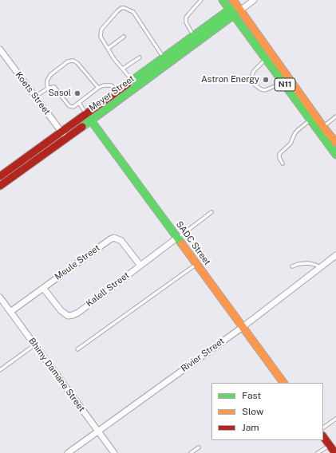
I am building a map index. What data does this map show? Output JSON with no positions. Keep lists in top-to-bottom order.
{
  "streets": {
    "main road": ["N11", "Meyer Street", "SADC Street"],
    "street": [
      "Koets Street",
      "Meule Street",
      "Kalell Street",
      "Rivier Street",
      "Bhimy Damane Street"
    ]
  },
  "crossings": [
    ["N11", "Meyer Street"],
    ["Koets Street", "Meyer Street"],
    ["Meyer Street", "SADC Street"],
    ["SADC Street", "Kalell Street"],
    ["SADC Street", "Rivier Street"],
    ["Meule Street", "Kalell Street"],
    ["Meule Street", "Bhimy Damane Street"],
    ["Rivier Street", "Bhimy Damane Street"]
  ],
  "places": ["Astron Energy", "Sasol"],
  "legend": ["Fast", "Slow", "Jam"]
}
